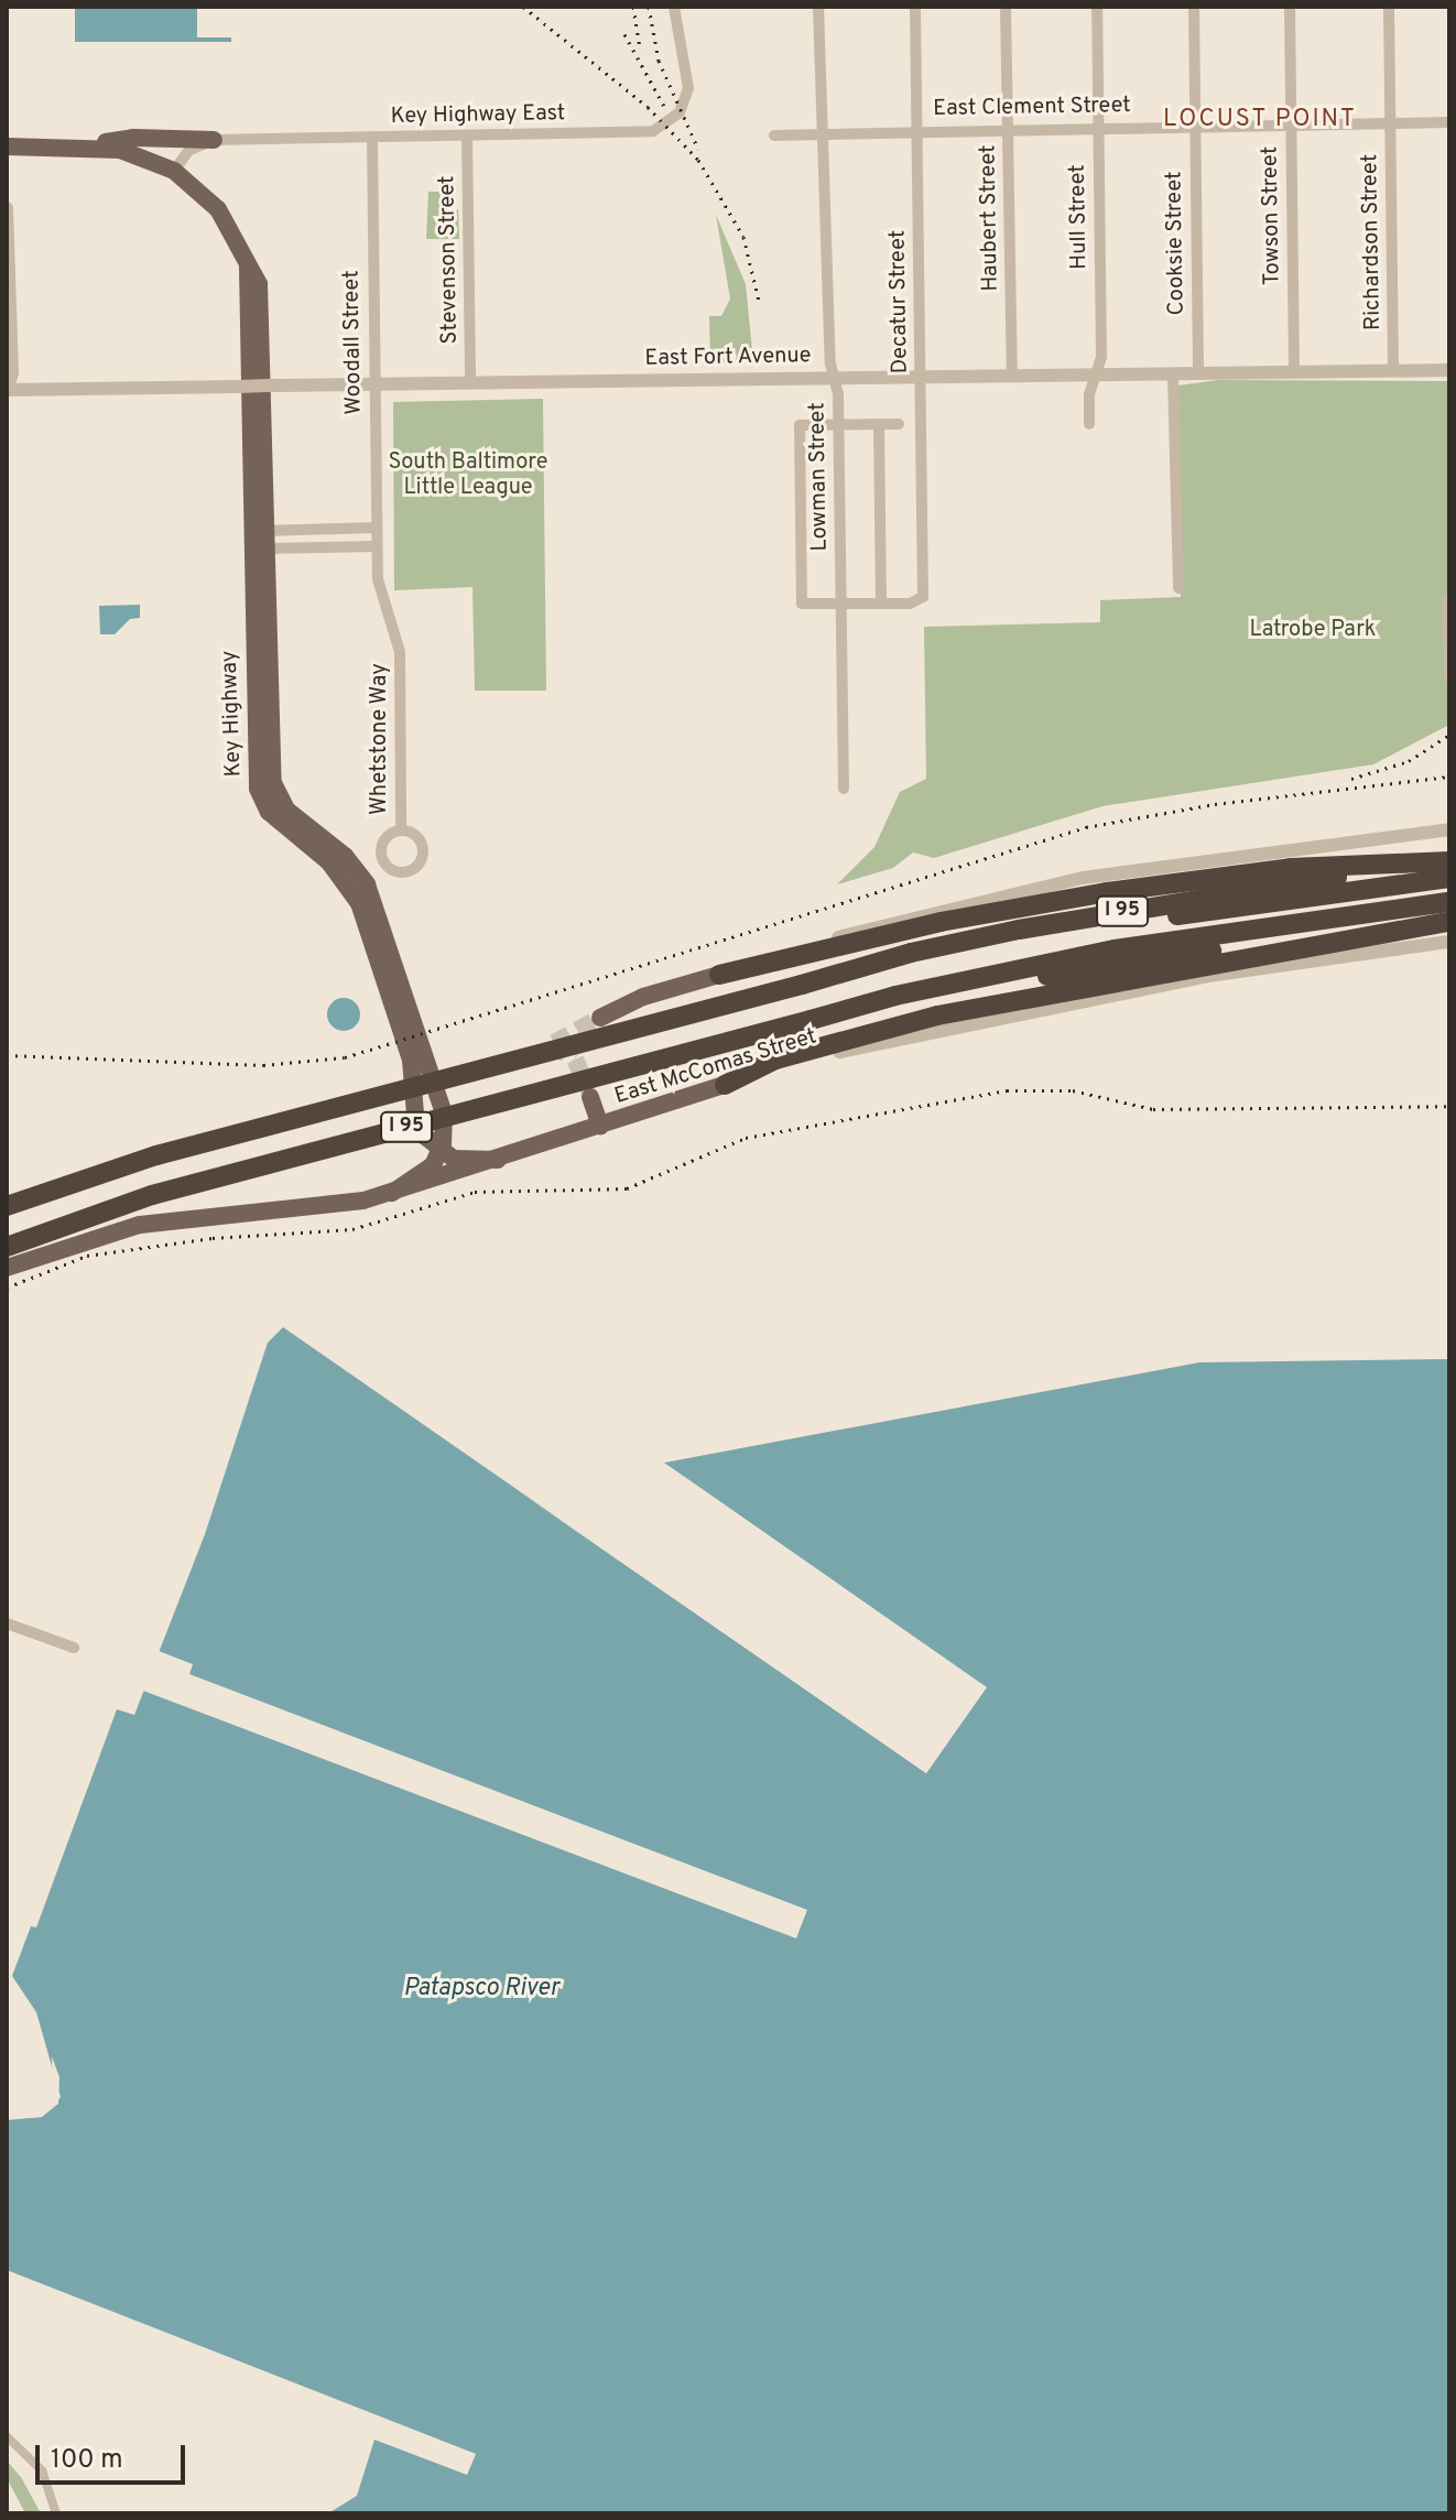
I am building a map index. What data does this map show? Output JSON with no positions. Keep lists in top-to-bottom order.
{
  "streets": {
    "highway": ["I 95"],
    "main road": ["Key Highway", "East McComas Street"],
    "street": [
      "East Clement Street",
      "Key Highway East",
      "Towson Street",
      "Hull Street",
      "Haubert Street",
      "Richardson Street",
      "Cooksie Street",
      "Stevenson Street",
      "Decatur Street",
      "Woodall Street",
      "East Fort Avenue",
      "Lowman Street",
      "Whetstone Way"
    ]
  },
  "crossings": [
    ["East Clement Street", "Towson Street"],
    ["East Clement Street", "Hull Street"],
    ["East Clement Street", "Haubert Street"],
    ["East Clement Street", "Richardson Street"],
    ["East Clement Street", "Cooksie Street"],
    ["East Clement Street", "Decatur Street"],
    ["East Clement Street", "Lowman Street"],
    ["Key Highway East", "Stevenson Street"],
    ["Key Highway East", "Woodall Street"],
    ["Towson Street", "East Fort Avenue"],
    ["Hull Street", "East Fort Avenue"],
    ["Haubert Street", "East Fort Avenue"],
    ["Richardson Street", "East Fort Avenue"],
    ["Cooksie Street", "East Fort Avenue"],
    ["Stevenson Street", "East Fort Avenue"],
    ["Decatur Street", "East Fort Avenue"],
    ["Woodall Street", "East Fort Avenue"],
    ["Woodall Street", "Whetstone Way"],
    ["East Fort Avenue", "Lowman Street"]
  ],
  "districts": ["LOCUST POINT"],
  "water": ["Patapsco River"],
  "parks": ["South Baltimore Little League", "Latrobe Park"],
  "scale_bar": "100 m"
}
